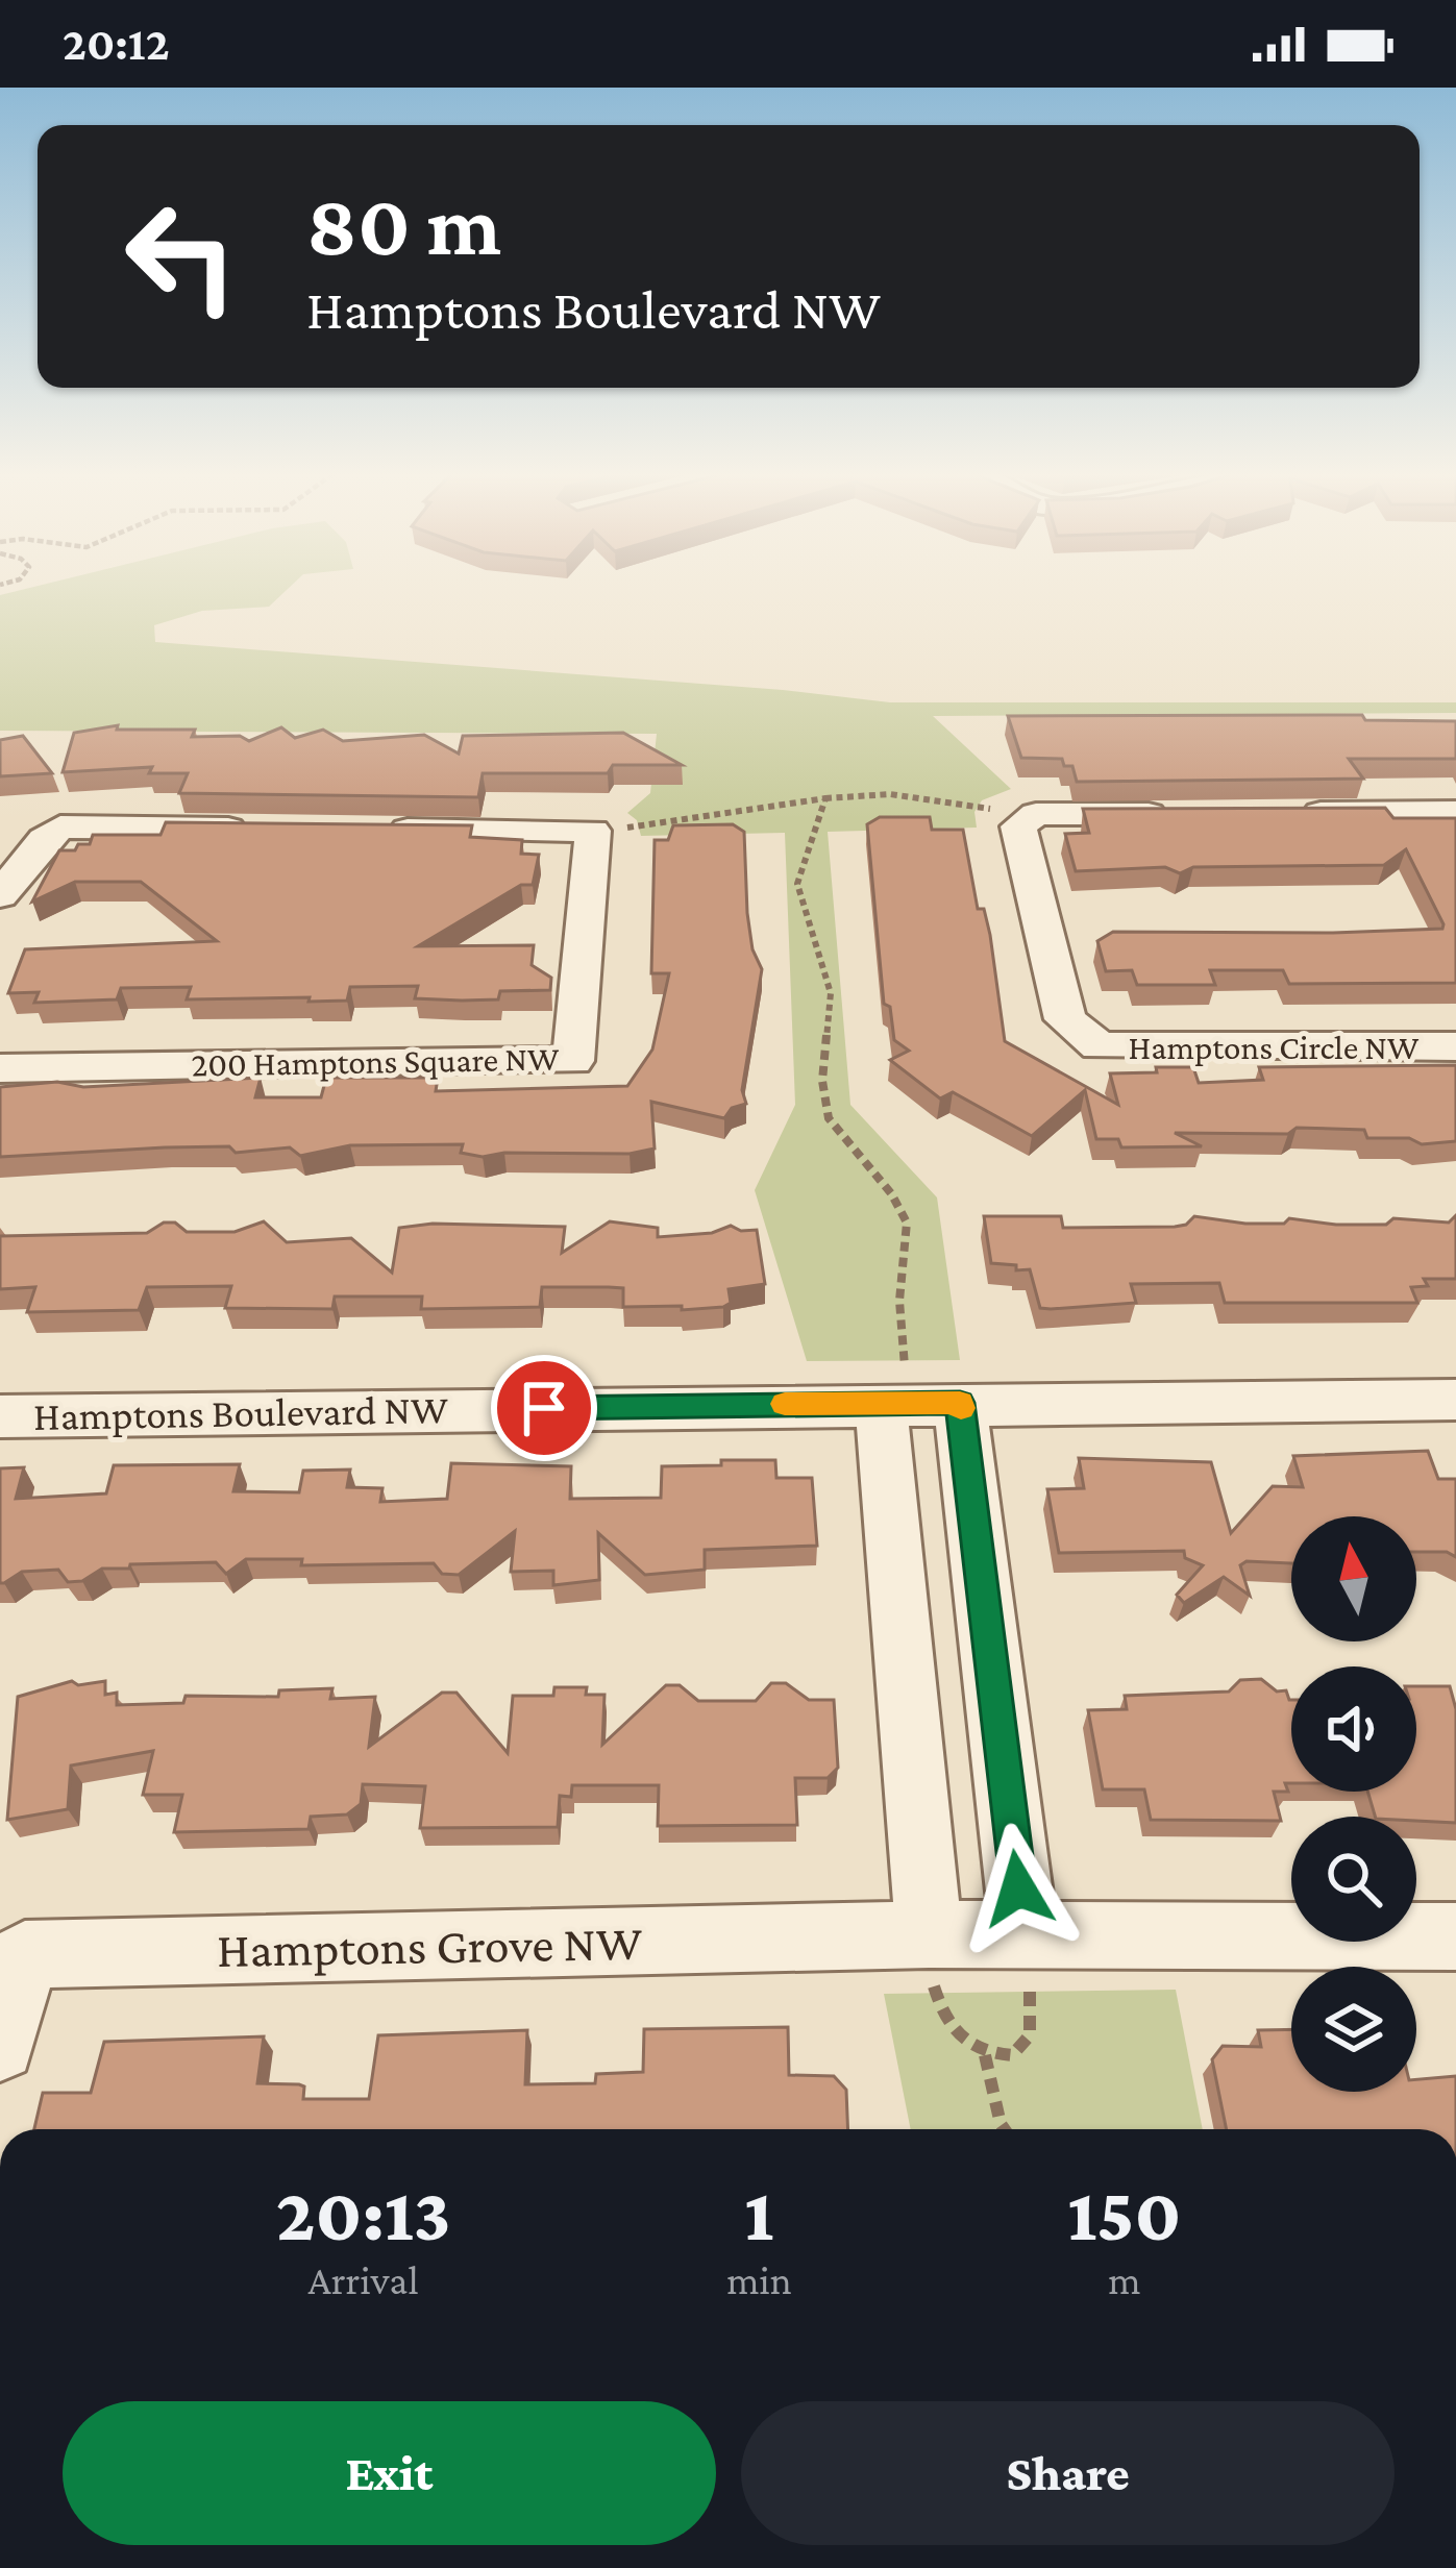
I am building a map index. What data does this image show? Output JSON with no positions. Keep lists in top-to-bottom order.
{
  "streets": {
    "street": [
      "Hamptons Circle NW",
      "200 Hamptons Square NW",
      "Hamptons Boulevard NW",
      "Hamptons Grove NW"
    ]
  },
  "north": "top",
  "page": {
    "status": "20:12",
    "turn": ["80 m", "Hamptons Boulevard NW"],
    "eta": [
      "20:13",
      "Arrival",
      "1",
      "min",
      "150",
      "m"
    ],
    "buttons": ["Exit", "Share"]
  }
}
